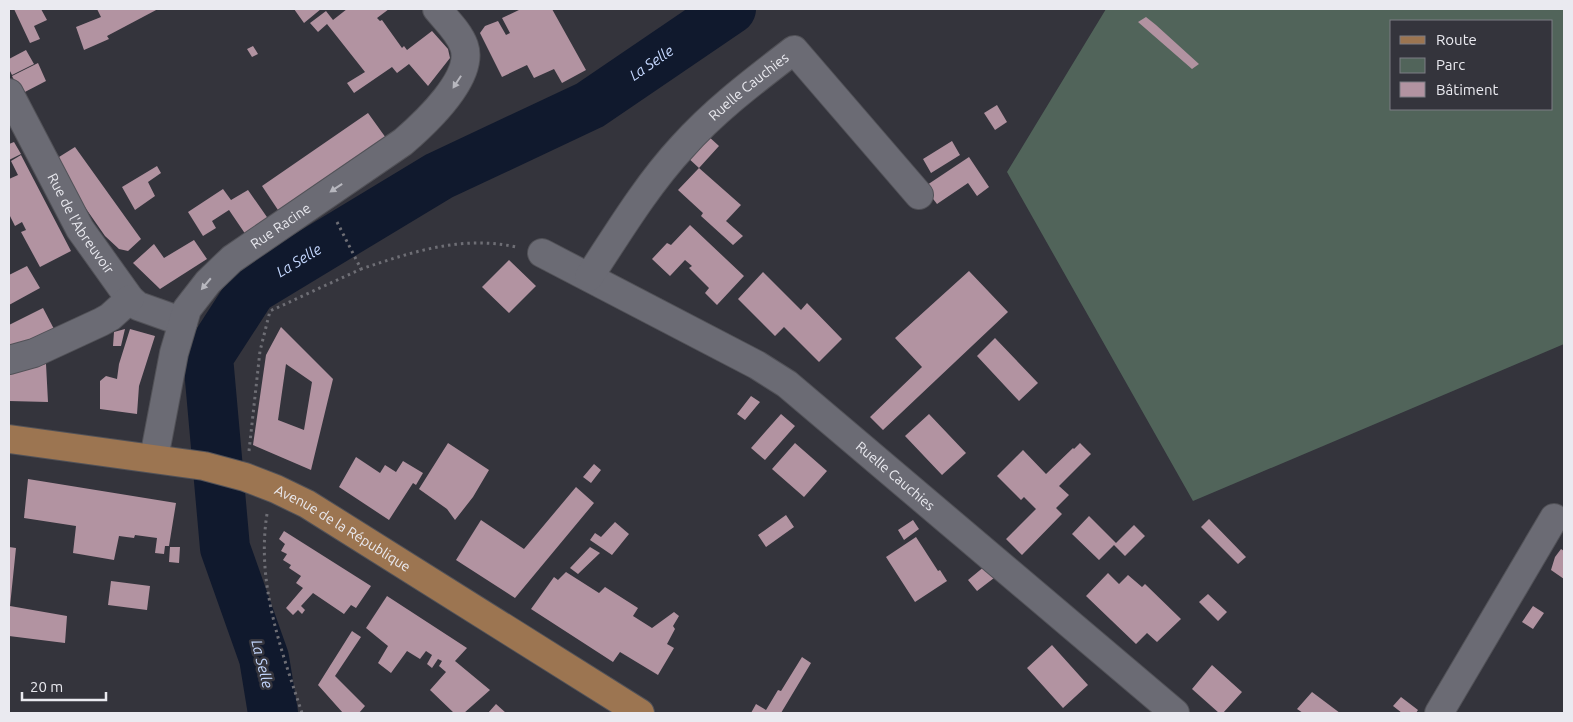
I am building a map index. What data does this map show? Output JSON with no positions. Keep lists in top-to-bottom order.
{
  "streets": {
    "main road": ["Avenue de la République"],
    "street": ["Ruelle Cauchies", "Rue de l'Abreuvoir", "Rue Racine"]
  },
  "crossings": [
    ["Rue de l'Abreuvoir", "Rue Racine"],
    ["Rue Racine", "Avenue de la République"]
  ],
  "one_way": ["Rue Racine"],
  "water": ["La Selle"],
  "legend": ["Route", "Parc", "Bâtiment"],
  "scale_bar": "20 m"
}
